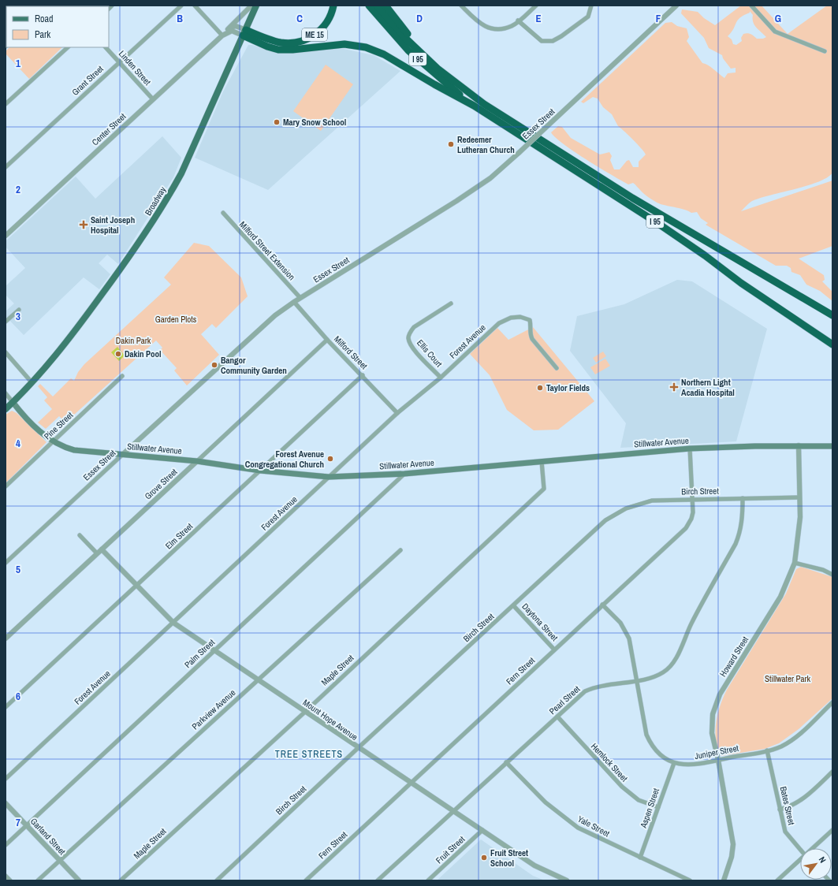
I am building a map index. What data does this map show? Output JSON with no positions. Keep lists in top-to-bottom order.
{
  "streets": {
    "highway": ["ME 15", "I 95"],
    "main road": ["Broadway", "Stillwater Avenue"],
    "street": [
      "Linden Street",
      "Grant Street",
      "Essex Street",
      "Center Street",
      "Milford Street Extension",
      "Forest Avenue",
      "Milford Street",
      "Ellis Court",
      "Pine Street",
      "Grove Street",
      "Birch Street",
      "Elm Street",
      "Daytona Street",
      "Palm Street",
      "Howard Street",
      "Maple Street",
      "Fern Street",
      "Pearl Street",
      "Parkview Avenue",
      "Mount Hope Avenue",
      "Juniper Street",
      "Hemlock Street",
      "Bates Street",
      "Aspen Street",
      "Yale Street",
      "Garland Street",
      "Fruit Street"
    ]
  },
  "crossings": [
    ["ME 15", "Broadway"],
    ["Linden Street", "Grant Street"],
    ["Linden Street", "Center Street"],
    ["Essex Street", "Milford Street Extension"],
    ["Essex Street", "Milford Street"],
    ["Essex Street", "Stillwater Avenue"],
    ["Broadway", "Stillwater Avenue"],
    ["Forest Avenue", "Milford Street"],
    ["Forest Avenue", "Ellis Court"],
    ["Forest Avenue", "Stillwater Avenue"],
    ["Forest Avenue", "Mount Hope Avenue"],
    ["Milford Street", "Grove Street"],
    ["Milford Street", "Elm Street"],
    ["Pine Street", "Stillwater Avenue"],
    ["Stillwater Avenue", "Grove Street"],
    ["Stillwater Avenue", "Elm Street"],
    ["Stillwater Avenue", "Palm Street"],
    ["Stillwater Avenue", "Howard Street"],
    ["Stillwater Avenue", "Maple Street"],
    ["Stillwater Avenue", "Fern Street"],
    ["Grove Street", "Mount Hope Avenue"],
    ["Birch Street", "Daytona Street"],
    ["Birch Street", "Howard Street"],
    ["Birch Street", "Fern Street"],
    ["Birch Street", "Pearl Street"],
    ["Birch Street", "Mount Hope Avenue"],
    ["Elm Street", "Mount Hope Avenue"],
    ["Daytona Street", "Fern Street"],
    ["Palm Street", "Mount Hope Avenue"],
    ["Palm Street", "Garland Street"],
    ["Howard Street", "Juniper Street"],
    ["Maple Street", "Mount Hope Avenue"],
    ["Fern Street", "Mount Hope Avenue"],
    ["Fern Street", "Juniper Street"],
    ["Pearl Street", "Mount Hope Avenue"],
    ["Pearl Street", "Juniper Street"],
    ["Pearl Street", "Hemlock Street"],
    ["Pearl Street", "Yale Street"],
    ["Parkview Avenue", "Mount Hope Avenue"],
    ["Parkview Avenue", "Garland Street"],
    ["Mount Hope Avenue", "Fruit Street"],
    ["Juniper Street", "Bates Street"],
    ["Juniper Street", "Aspen Street"],
    ["Hemlock Street", "Aspen Street"],
    ["Aspen Street", "Yale Street"]
  ],
  "districts": ["TREE STREETS"],
  "parks": ["Garden Plots", "Dakin Park", "Stillwater Park"],
  "places": {
    "other": [
      "Mary Snow School",
      "Redeemer Lutheran Church",
      "Dakin Pool",
      "Bangor Community Garden",
      "Taylor Fields",
      "Forest Avenue Congregational Church",
      "Fruit Street School"
    ],
    "health": ["Saint Joseph Hospital", "Northern Light Acadia Hospital"]
  },
  "legend": ["Road", "Park"],
  "north": "top right",
  "grid": {
    "columns": [
      "B",
      "C",
      "D",
      "E",
      "F",
      "G"
    ],
    "rows": [
      "1",
      "2",
      "3",
      "4",
      "5",
      "6",
      "7"
    ]
  }
}
